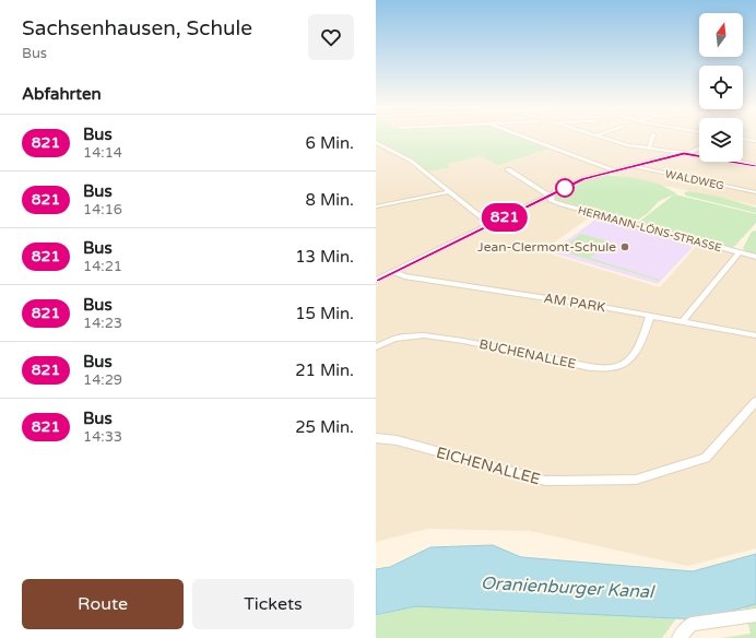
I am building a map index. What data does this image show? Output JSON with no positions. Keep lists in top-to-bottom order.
{
  "streets": {
    "street": [
      "WALDWEG",
      "HERMANN-LÖNS-STRASSE",
      "AM PARK",
      "BUCHENALLEE",
      "EICHENALLEE"
    ]
  },
  "crossings": [
    ["AM PARK", "BUCHENALLEE"]
  ],
  "water": ["Oranienburger Kanal"],
  "places": ["Jean-Clermont-Schule"],
  "lines": ["bus line 821"],
  "north": "top",
  "page": {
    "heading": [
      ["Sachsenhausen, Schule", "Bus"],
      "Abfahrten"
    ],
    "on_map": "821",
    "list": [
      {
        "mark": "821",
        "name": "Bus",
        "note": "14:14",
        "value": "6 Min."
      },
      {
        "mark": "821",
        "name": "Bus",
        "note": "14:16",
        "value": "8 Min."
      },
      {
        "mark": "821",
        "name": "Bus",
        "note": "14:21",
        "value": "13 Min."
      },
      {
        "mark": "821",
        "name": "Bus",
        "note": "14:23",
        "value": "15 Min."
      },
      {
        "mark": "821",
        "name": "Bus",
        "note": "14:29",
        "value": "21 Min."
      },
      {
        "mark": "821",
        "name": "Bus",
        "note": "14:33",
        "value": "25 Min."
      }
    ],
    "buttons": ["Route", "Tickets"]
  }
}
